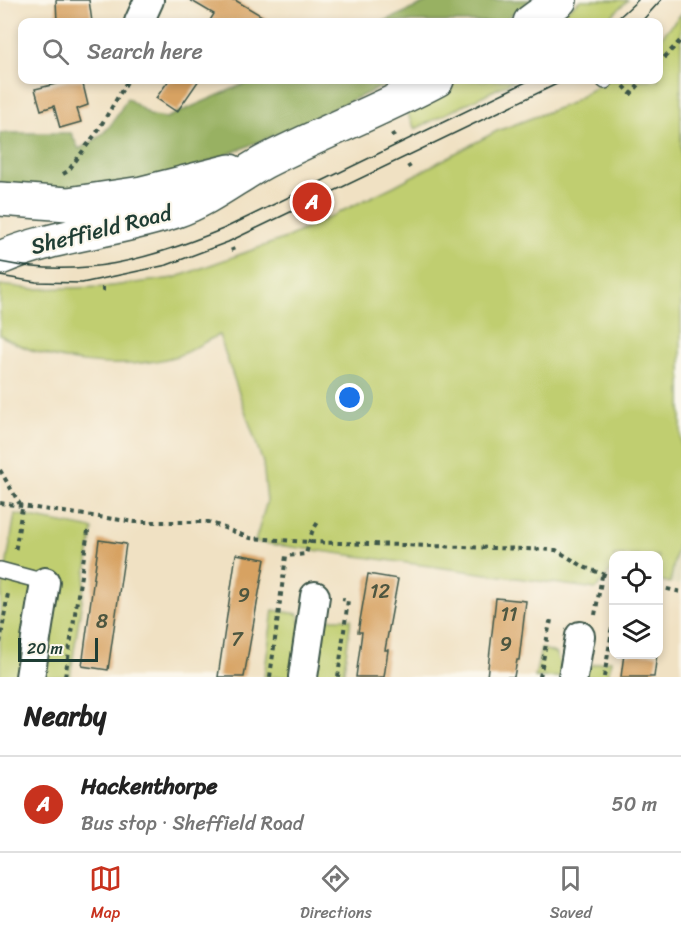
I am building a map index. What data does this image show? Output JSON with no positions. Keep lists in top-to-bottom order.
{
  "streets": {
    "street": ["Sheffield Road"]
  },
  "house_numbers": [
    "12",
    "9",
    "11",
    "8",
    "7",
    "9"
  ],
  "scale_bar": "20 m",
  "page": {
    "search": "Search here",
    "pins": "A",
    "scale": "20 m",
    "heading": "Nearby",
    "list": [
      {
        "mark": "A",
        "name": "Hackenthorpe",
        "note": "Bus stop · Sheffield Road",
        "value": "50 m"
      }
    ],
    "nav": ["Map", "Directions", "Saved"]
  }
}
